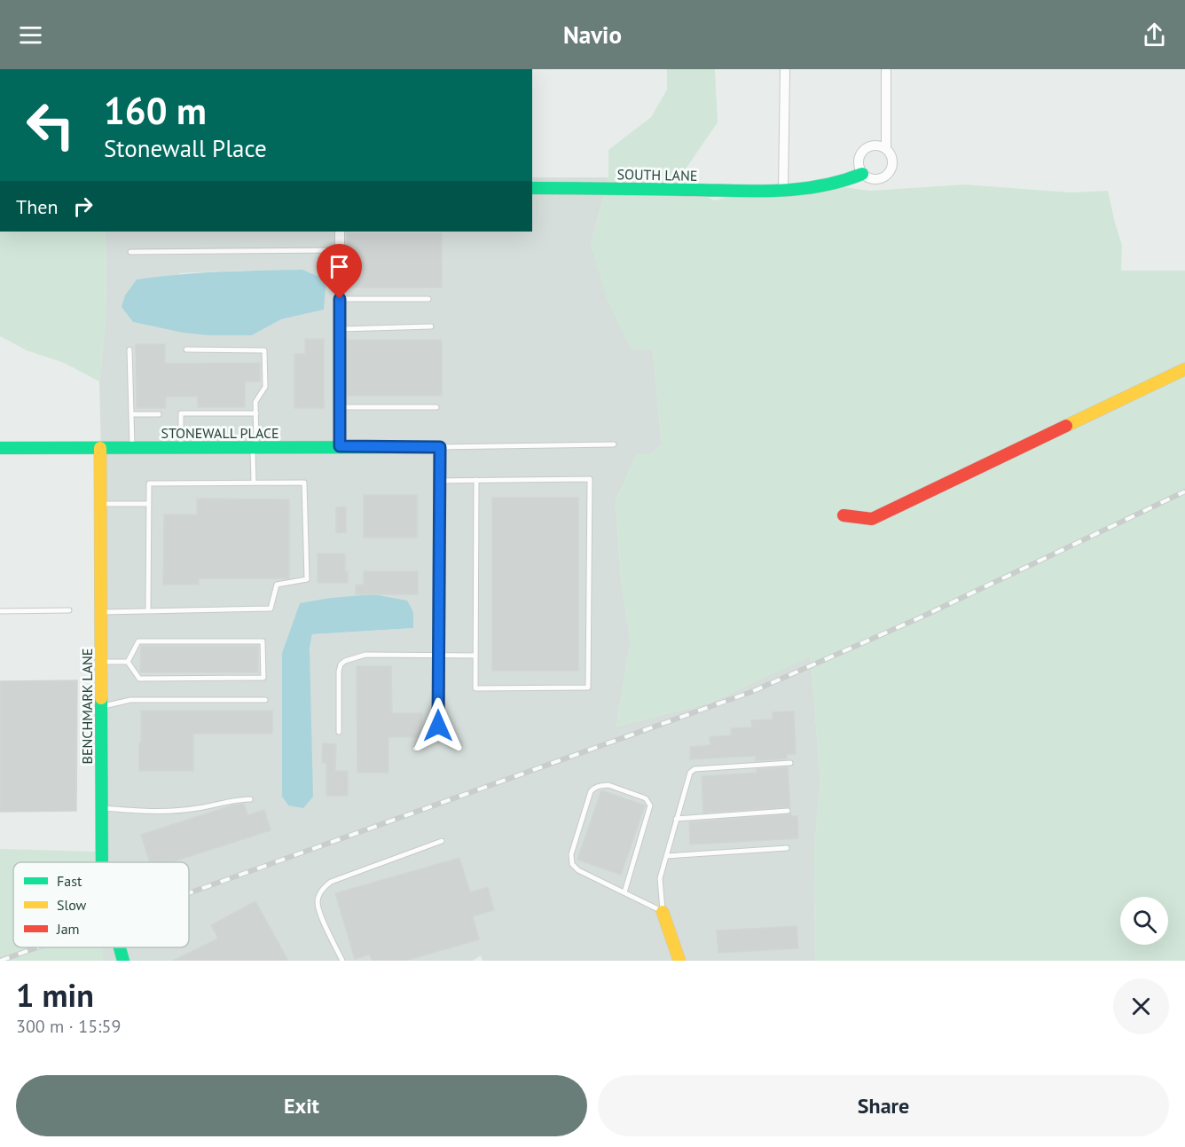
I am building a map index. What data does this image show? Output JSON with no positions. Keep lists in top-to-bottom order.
{
  "streets": {
    "street": ["SOUTH LANE", "STONEWALL PLACE", "BENCHMARK LANE"]
  },
  "crossings": [
    ["STONEWALL PLACE", "BENCHMARK LANE"]
  ],
  "legend": ["Fast", "Slow", "Jam"],
  "page": {
    "header": "Navio",
    "turn": ["160 m", "Stonewall Place"],
    "then": "Then",
    "heading": ["1 min", "300 m · 15:59"],
    "buttons": ["Exit", "Share"]
  }
}
